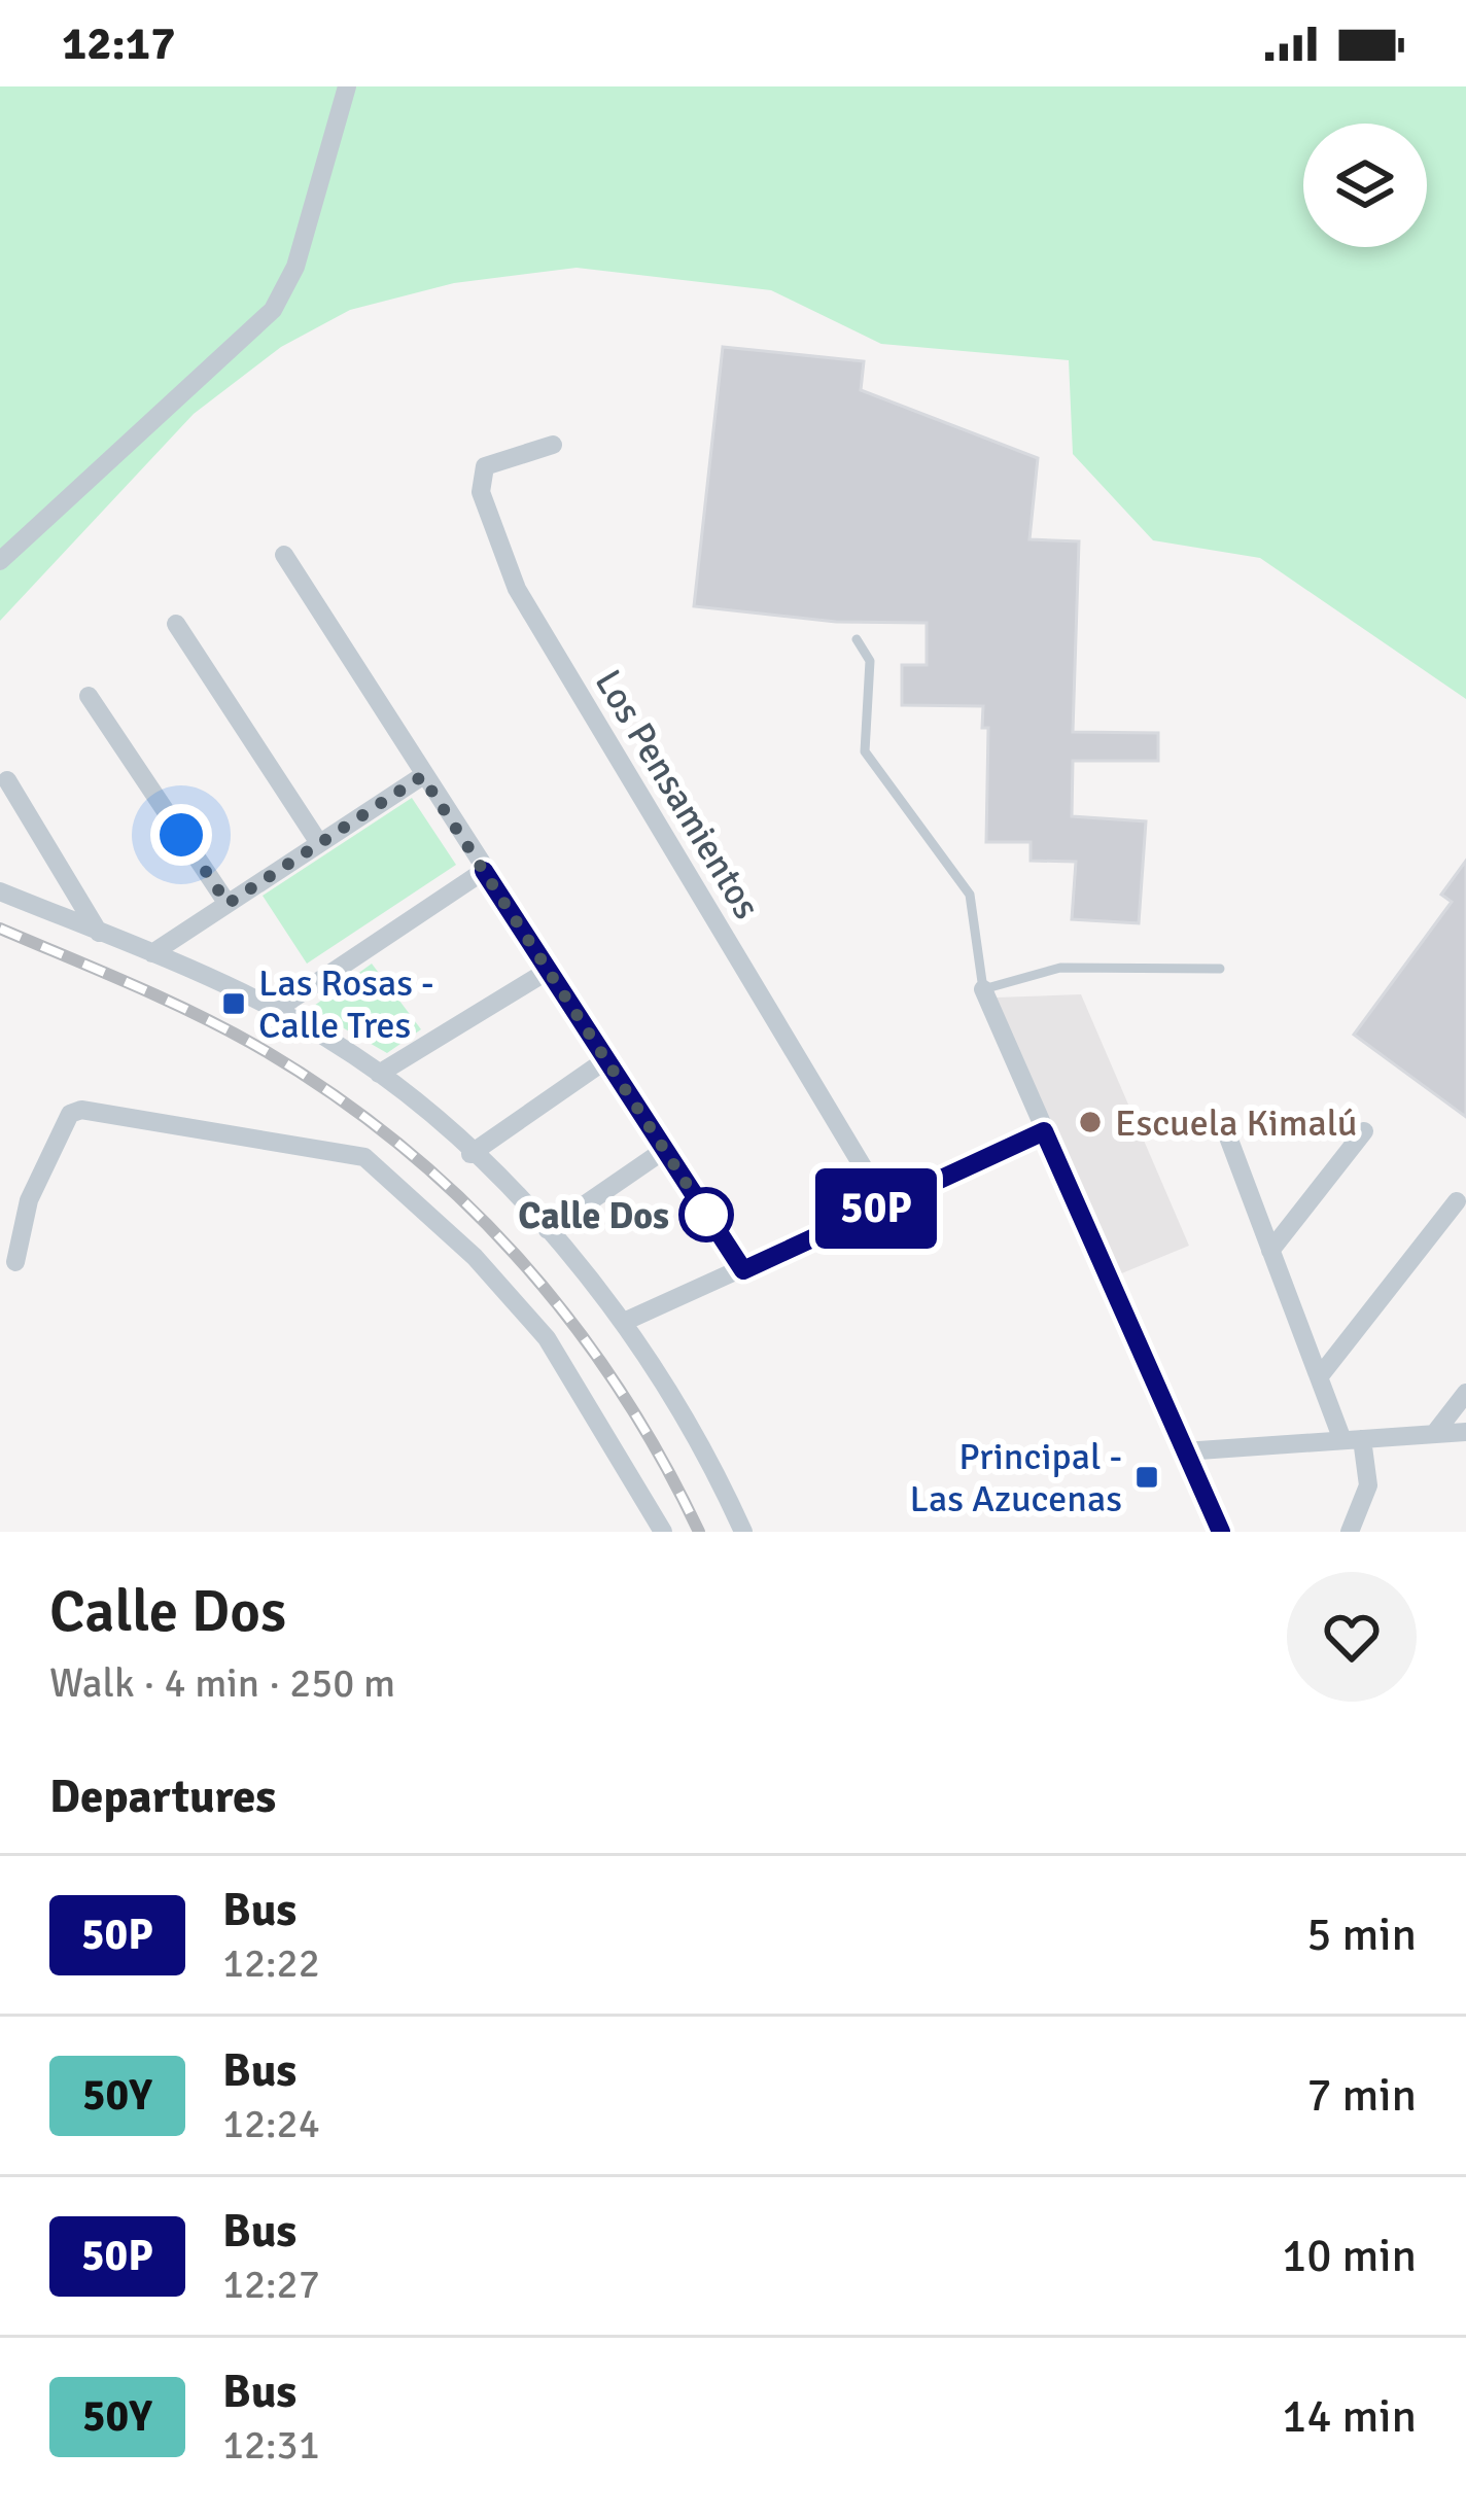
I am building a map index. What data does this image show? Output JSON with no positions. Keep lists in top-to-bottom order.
{
  "streets": {
    "street": ["Los Pensamientos"]
  },
  "places": {
    "transit": ["Las Rosas - Calle Tres", "Principal - Las Azucenas"],
    "other": ["Escuela Kimalú", "Calle Dos"]
  },
  "lines": ["bus line 50P"],
  "page": {
    "status": "12:17",
    "on_map": "50P",
    "heading": [
      ["Calle Dos", "Walk · 4 min · 250 m"],
      "Departures"
    ],
    "list": [
      {
        "mark": "50P",
        "name": "Bus",
        "note": "12:22",
        "value": "5 min"
      },
      {
        "mark": "50Y",
        "name": "Bus",
        "note": "12:24",
        "value": "7 min"
      },
      {
        "mark": "50P",
        "name": "Bus",
        "note": "12:27",
        "value": "10 min"
      },
      {
        "mark": "50Y",
        "name": "Bus",
        "note": "12:31",
        "value": "14 min"
      }
    ]
  }
}
